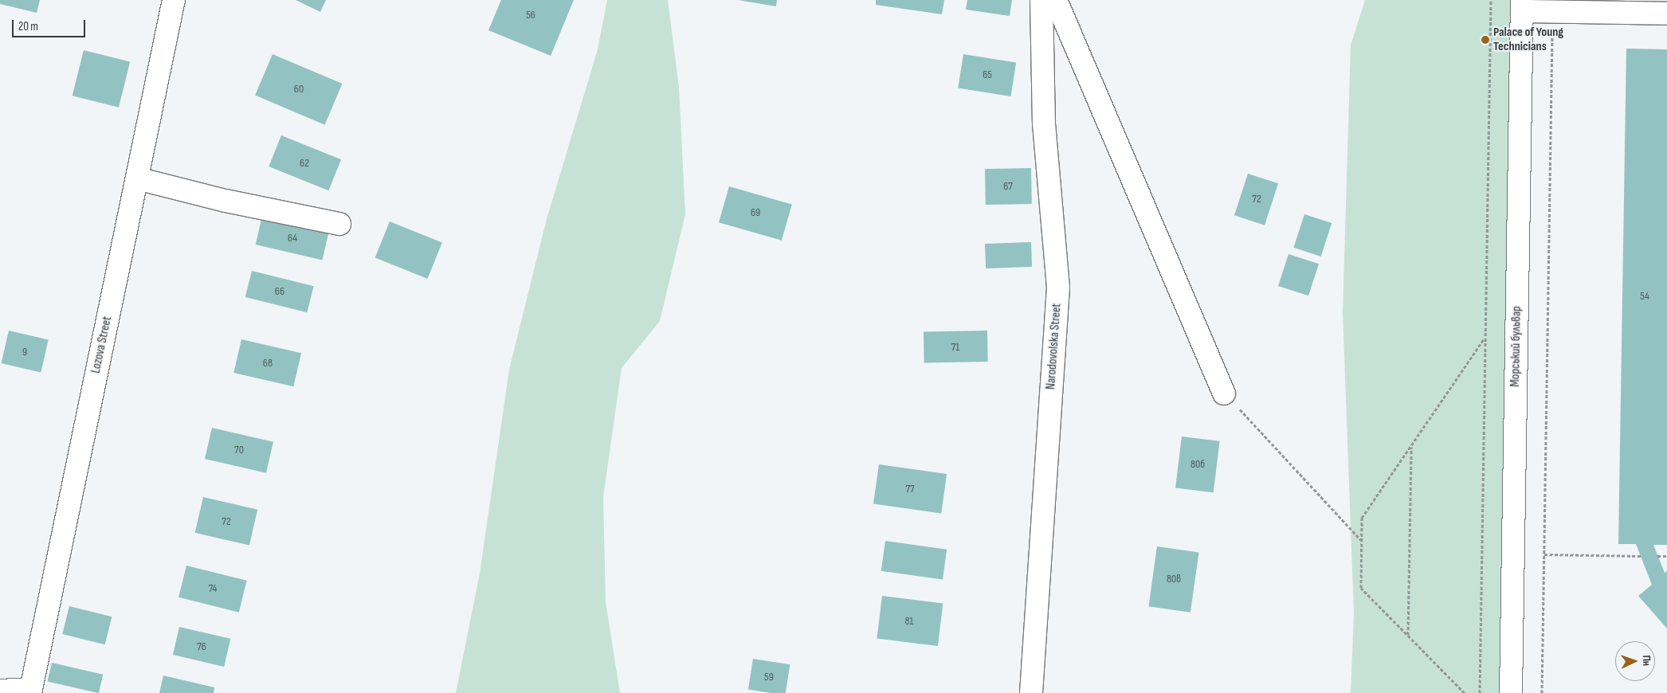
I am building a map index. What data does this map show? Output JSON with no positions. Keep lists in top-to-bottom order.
{
  "streets": {
    "street": ["Lozova Street", "Narodovolska Street", "Морський бульвар"]
  },
  "places": ["Palace of Young Technicians"],
  "house_numbers": [
    "56",
    "65",
    "60",
    "62",
    "67",
    "72",
    "69",
    "64",
    "66",
    "54",
    "71",
    "9",
    "68",
    "70",
    "80б",
    "77",
    "72",
    "80в",
    "74",
    "81",
    "76",
    "59"
  ],
  "scale_bar": "20 m",
  "north": "right"
}
